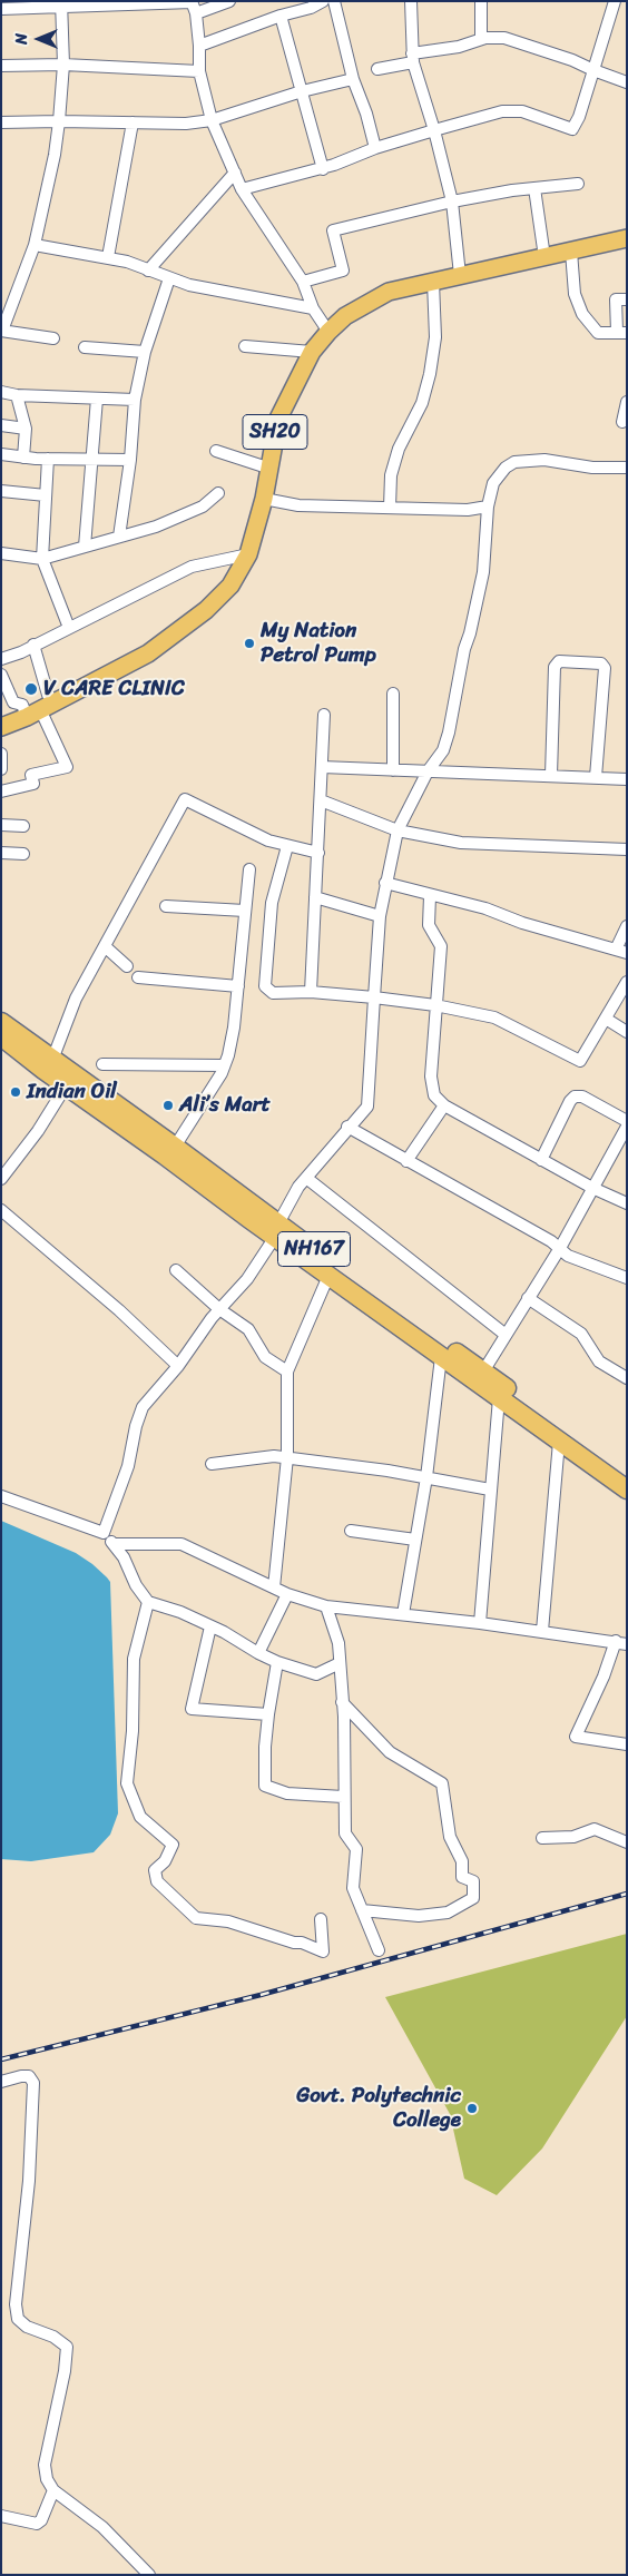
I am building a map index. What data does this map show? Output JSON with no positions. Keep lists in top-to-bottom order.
{
  "streets": {
    "highway": ["NH167"],
    "main road": ["SH20"]
  },
  "places": [
    "My Nation Petrol Pump",
    "V CARE CLINIC",
    "Indian Oil",
    "Ali’s Mart",
    "Govt. Polytechnic College"
  ],
  "north": "left"
}
